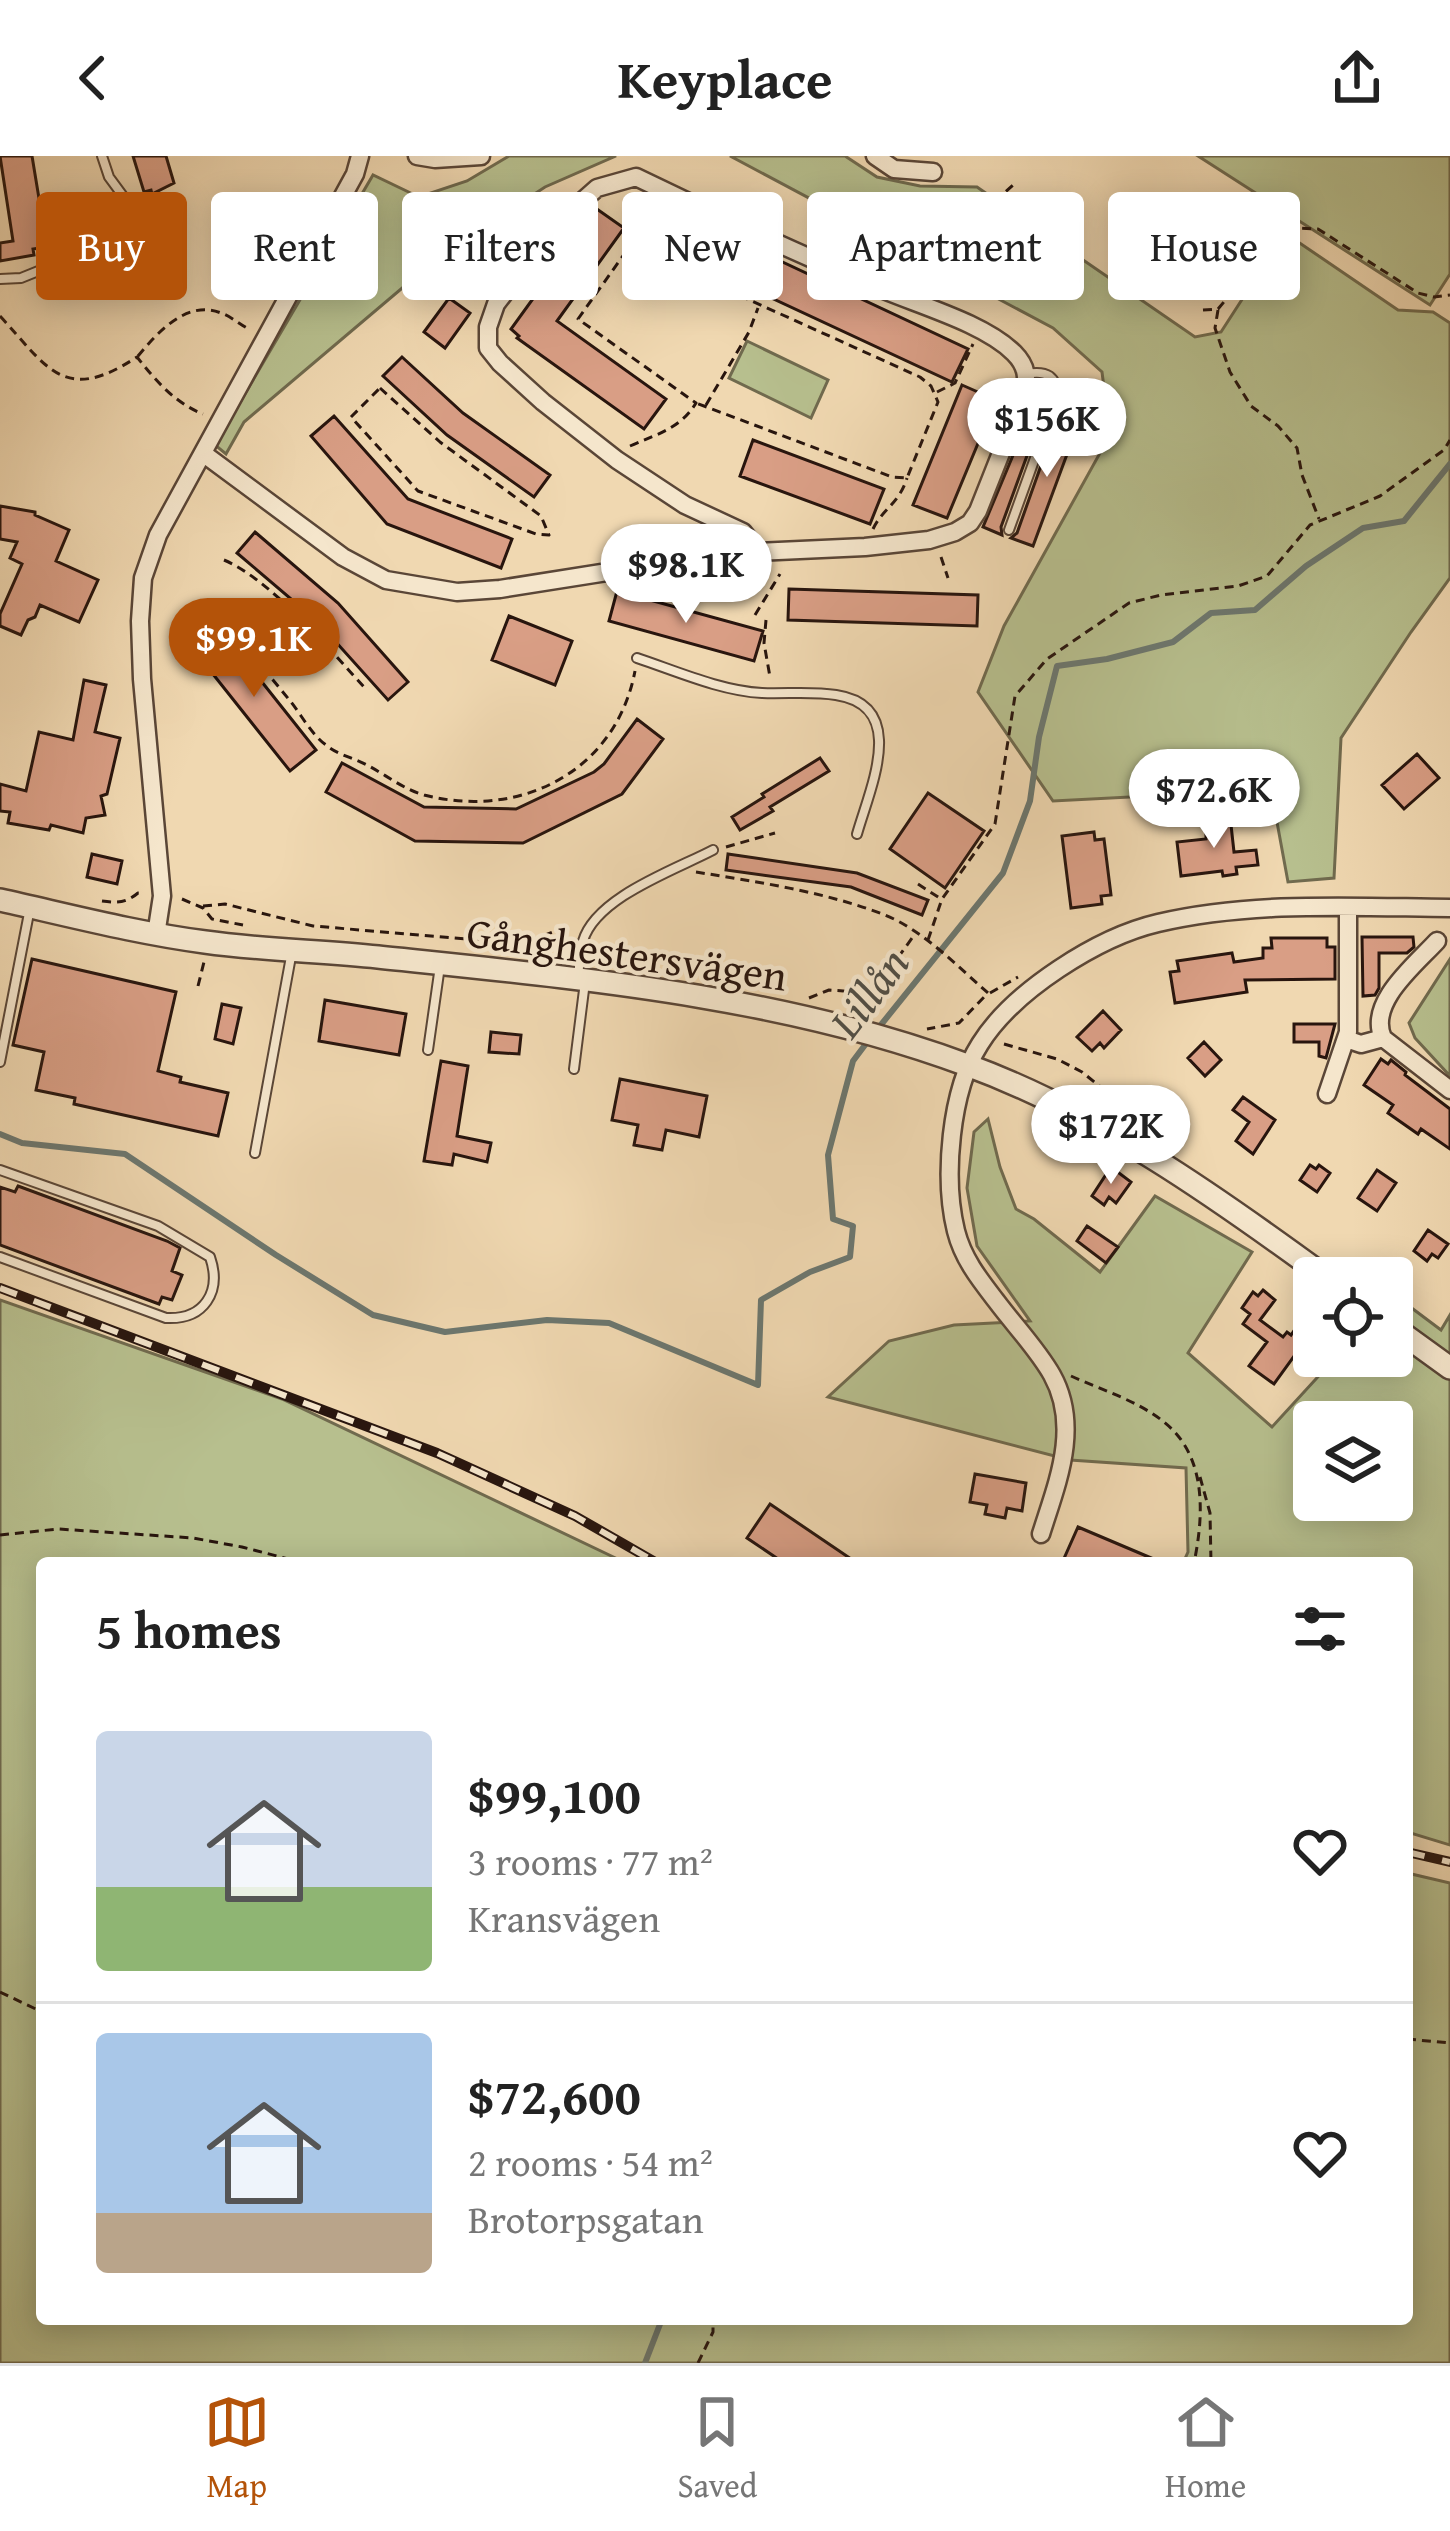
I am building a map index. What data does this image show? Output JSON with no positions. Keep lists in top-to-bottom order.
{
  "streets": {
    "street": ["Gånghestersvägen"]
  },
  "water": ["Lillån"],
  "page": {
    "header": "Keyplace",
    "chip": [
      "Buy",
      "Rent",
      "Filters",
      "New",
      "Apartment",
      "House"
    ],
    "price": [
      "$156K",
      "$98.1K",
      "$99.1K",
      "$72.6K",
      "$172K"
    ],
    "heading": "5 homes",
    "list": [
      {
        "name": "$99,100",
        "note": "3 rooms · 77 m² · Kransvägen"
      },
      {
        "name": "$72,600",
        "note": "2 rooms · 54 m² · Brotorpsgatan"
      }
    ],
    "tabs": ["Map", "Saved", "Home"]
  }
}
